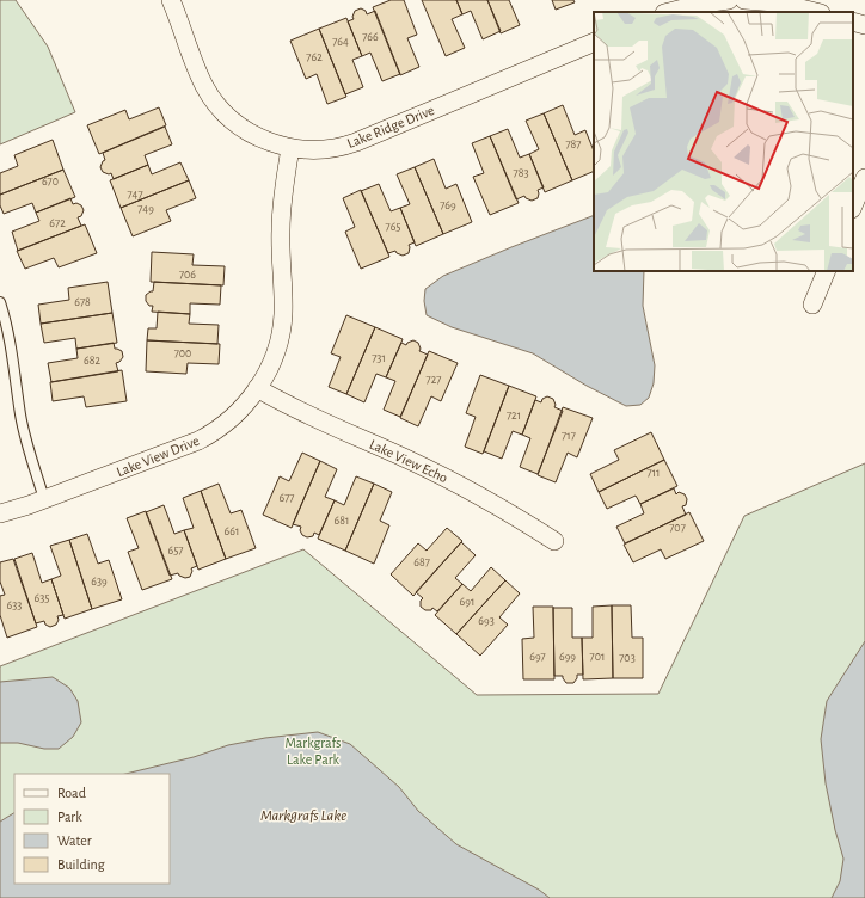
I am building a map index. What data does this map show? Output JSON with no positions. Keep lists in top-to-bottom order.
{
  "streets": {
    "street": ["Lake Ridge Drive", "Lake View Drive", "Lake View Echo"]
  },
  "crossings": [
    ["Lake Ridge Drive", "Lake View Drive"],
    ["Lake View Drive", "Lake View Echo"]
  ],
  "water": ["Markgrafs Lake"],
  "parks": ["Markgrafs Lake Park"],
  "house_numbers": [
    "766",
    "764",
    "762",
    "787",
    "783",
    "670",
    "747",
    "769",
    "749",
    "672",
    "765",
    "706",
    "678",
    "700",
    "731",
    "682",
    "727",
    "721",
    "717",
    "711",
    "677",
    "681",
    "707",
    "661",
    "657",
    "687",
    "639",
    "635",
    "691",
    "633",
    "693",
    "697",
    "699",
    "701",
    "703"
  ],
  "legend": [
    "Road",
    "Park",
    "Water",
    "Building"
  ]
}
